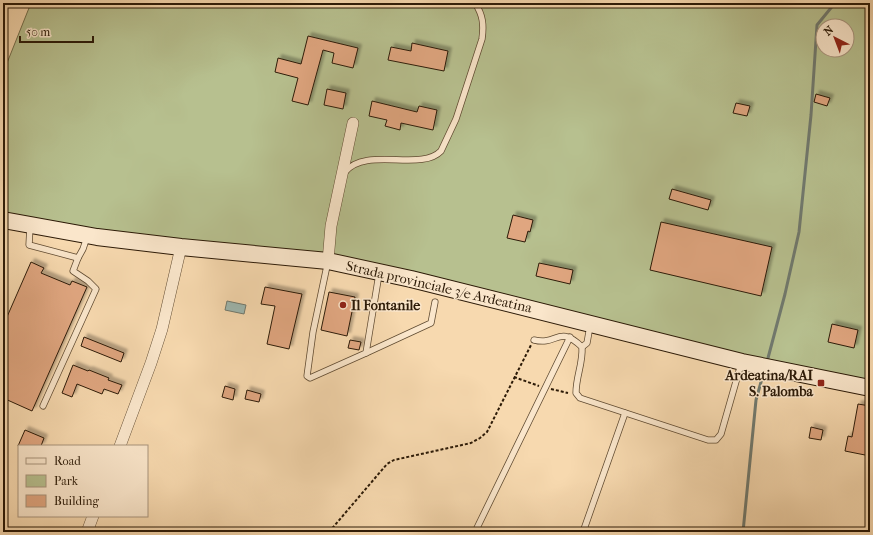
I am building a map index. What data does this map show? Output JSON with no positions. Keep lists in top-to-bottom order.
{
  "streets": {
    "main road": ["Strada provinciale 3/e Ardeatina"]
  },
  "places": {
    "other": ["Il Fontanile"],
    "transit": ["Ardeatina/RAI S. Palomba"]
  },
  "legend": ["Road", "Park", "Building"],
  "scale_bar": "50 m",
  "north": "top left"
}
